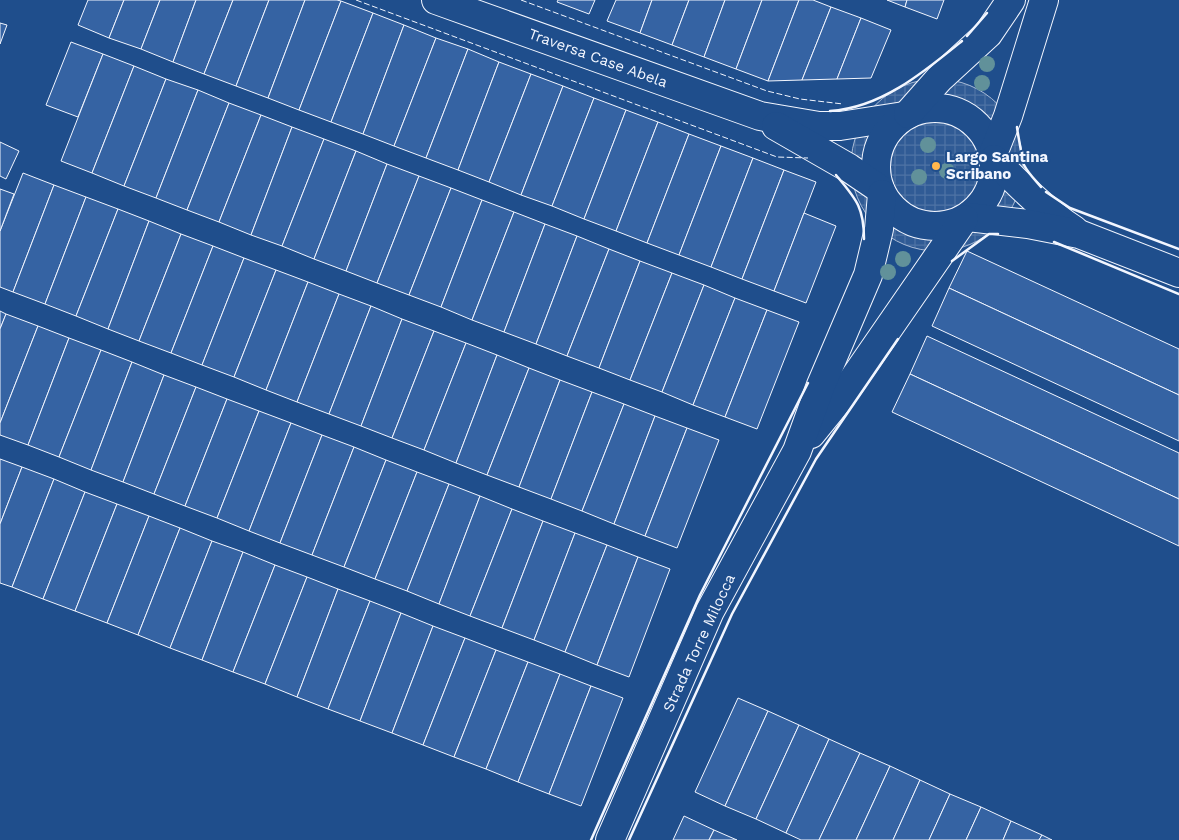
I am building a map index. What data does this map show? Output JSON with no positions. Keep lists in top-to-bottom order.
{
  "streets": {
    "street": ["Traversa Case Abela", "Strada Torre Milocca"]
  },
  "places": ["Largo Santina Scribano"]
}
